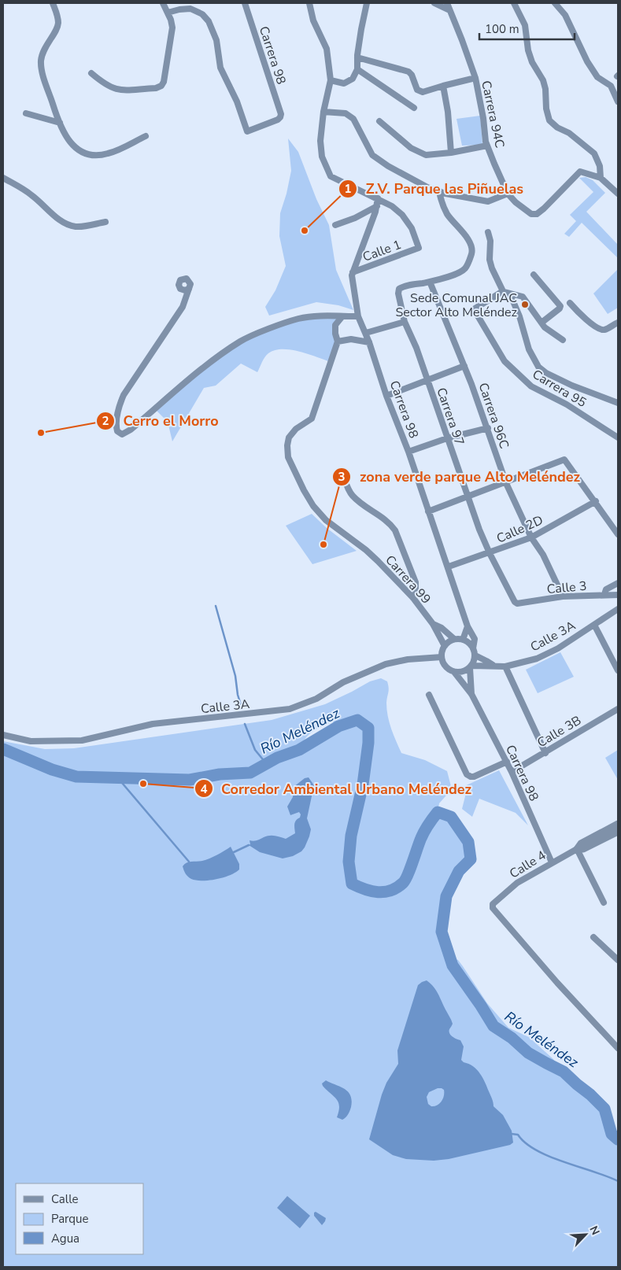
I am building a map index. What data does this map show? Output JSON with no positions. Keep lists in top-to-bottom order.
{
  "streets": {
    "street": [
      "Carrera 98",
      "Carrera 94C",
      "Calle 1",
      "Carrera 95",
      "Carrera 96C",
      "Carrera 97",
      "Calle 2D",
      "Carrera 99",
      "Calle 3",
      "Calle 3A",
      "Calle 3B",
      "Calle 4"
    ]
  },
  "crossings": [
    ["Carrera 98", "Calle 1"],
    ["Carrera 98", "Calle 2D"],
    ["Carrera 98", "Carrera 99"],
    ["Carrera 98", "Calle 3A"],
    ["Carrera 98", "Calle 3B"],
    ["Carrera 98", "Calle 4"],
    ["Carrera 96C", "Carrera 97"],
    ["Carrera 96C", "Calle 2D"],
    ["Carrera 96C", "Calle 3"],
    ["Carrera 97", "Calle 2D"],
    ["Carrera 97", "Calle 3"],
    ["Carrera 99", "Calle 3A"]
  ],
  "water": ["Río Meléndez"],
  "places": [
    "Z.V. Parque las Piñuelas",
    "Sede Comunal JAC Sector Alto Meléndez",
    "Cerro el Morro",
    "zona verde parque Alto Meléndez",
    "Corredor Ambiental Urbano Meléndez"
  ],
  "legend": ["Calle", "Parque", "Agua"],
  "scale_bar": "100 m",
  "north": "top right"
}
